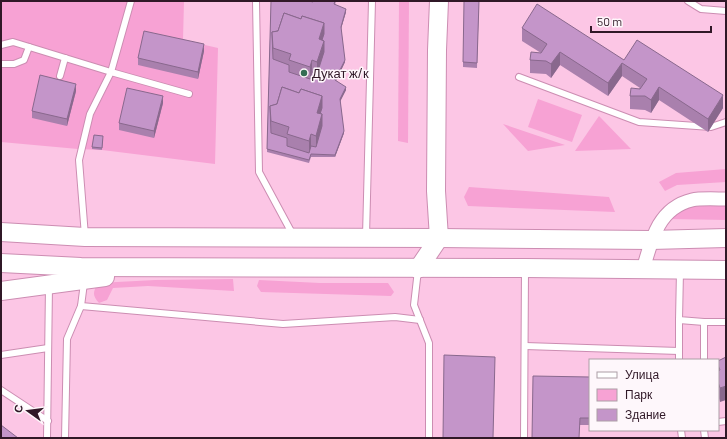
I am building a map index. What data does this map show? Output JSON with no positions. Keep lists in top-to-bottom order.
{
  "places": ["Дукат ж/к"],
  "legend": ["Улица", "Парк", "Здание"],
  "scale_bar": "50 m",
  "north": "left"
}
